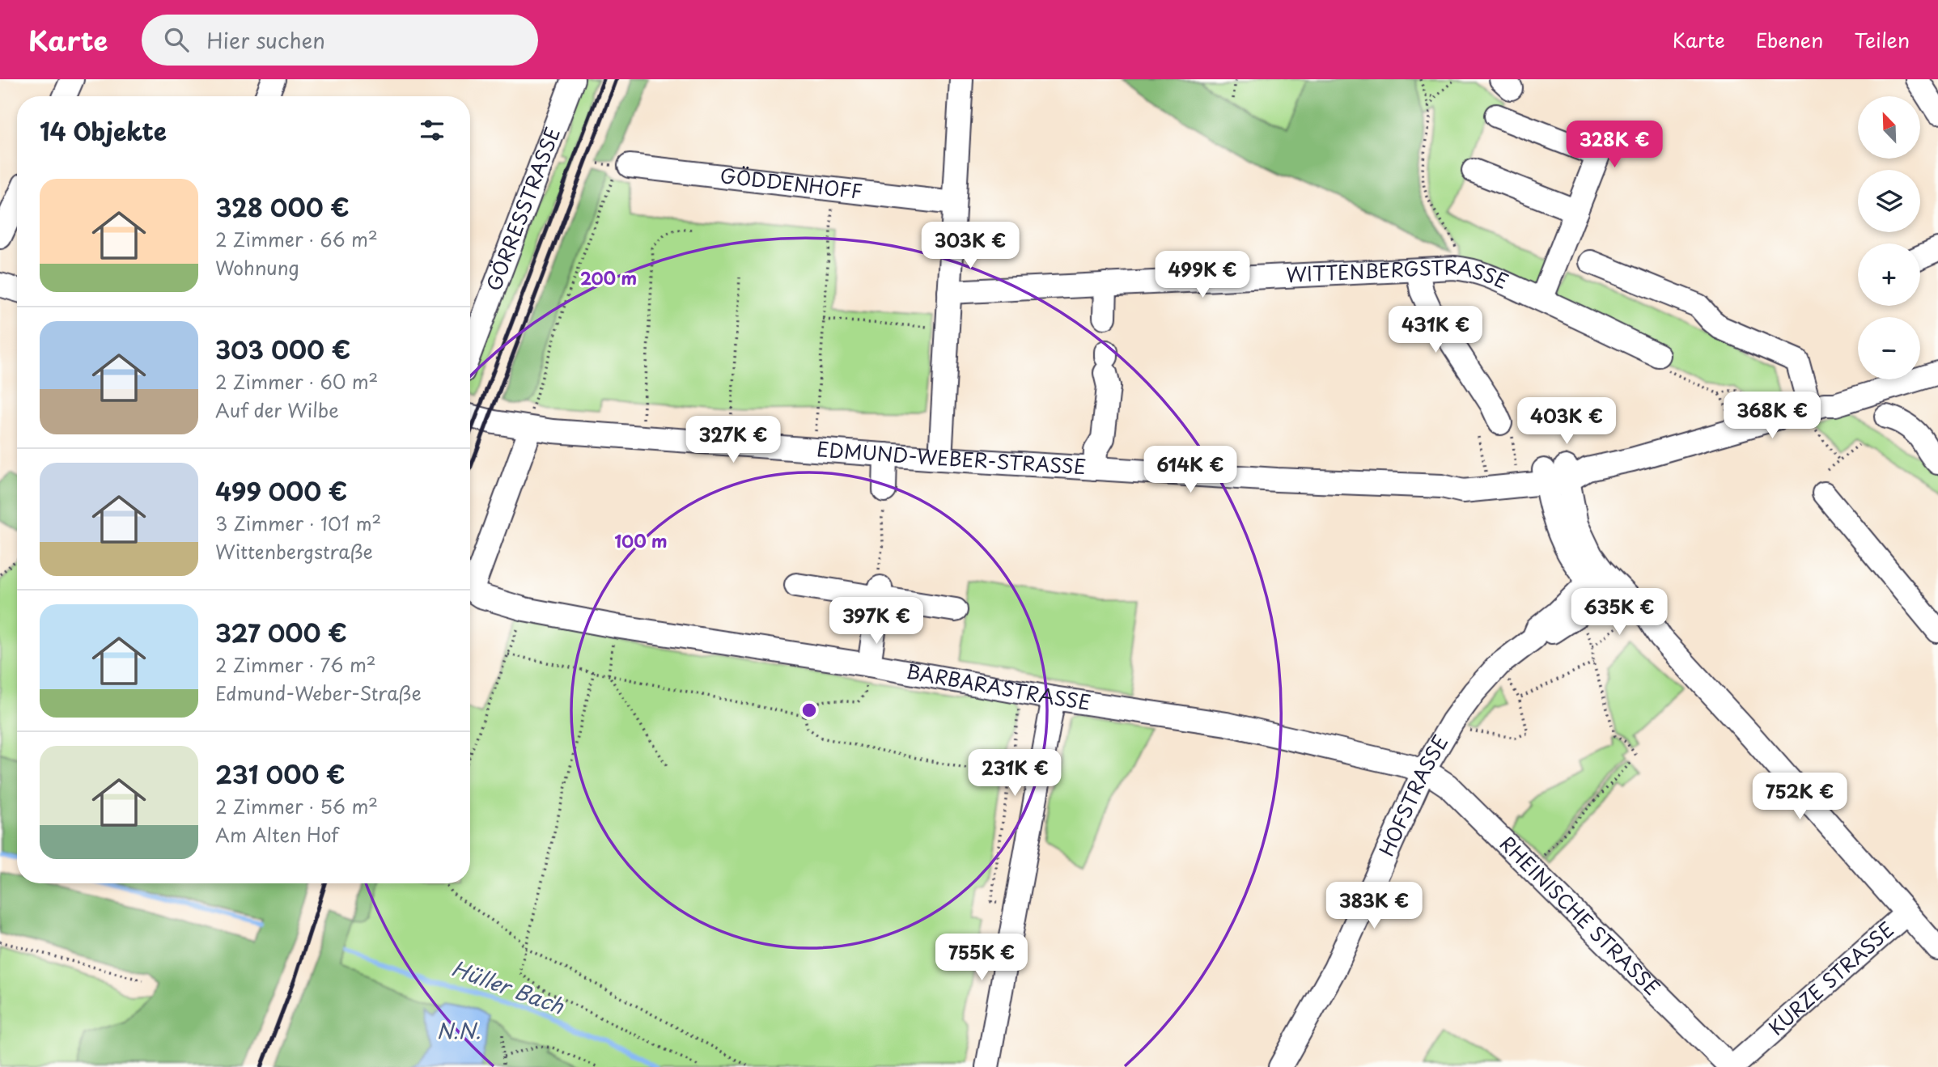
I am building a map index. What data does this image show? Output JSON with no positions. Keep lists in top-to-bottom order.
{
  "streets": {
    "street": [
      "GÖDDENHOFF",
      "GÖRRESSTRASSE",
      "WITTENBERGSTRASSE",
      "EDMUND-WEBER-STRASSE",
      "BARBARASTRASSE",
      "HOFSTRASSE",
      "RHEINISCHE STRASSE",
      "KURZE STRASSE"
    ]
  },
  "crossings": [
    ["EDMUND-WEBER-STRASSE", "BARBARASTRASSE"],
    ["BARBARASTRASSE", "HOFSTRASSE"],
    ["BARBARASTRASSE", "RHEINISCHE STRASSE"],
    ["HOFSTRASSE", "RHEINISCHE STRASSE"],
    ["RHEINISCHE STRASSE", "KURZE STRASSE"]
  ],
  "water": ["Hüller Bach", "N.N."],
  "north": "top left",
  "page": {
    "header": "Karte",
    "search": "Hier suchen",
    "nav": ["Karte", "Ebenen", "Teilen"],
    "map_buttons": ["+", "−"],
    "heading": "14 Objekte",
    "price": [
      "328K €",
      "303K €",
      "499K €",
      "431K €",
      "368K €",
      "403K €",
      "327K €",
      "614K €",
      "635K €",
      "397K €",
      "231K €",
      "752K €",
      "383K €",
      "755K €"
    ],
    "list": [
      {
        "name": "328 000 €",
        "note": "2 Zimmer · 66 m² · Wohnung"
      },
      {
        "name": "303 000 €",
        "note": "2 Zimmer · 60 m² · Auf der Wilbe"
      },
      {
        "name": "499 000 €",
        "note": "3 Zimmer · 101 m² · Wittenbergstraße"
      },
      {
        "name": "327 000 €",
        "note": "2 Zimmer · 76 m² · Edmund-Weber-Straße"
      },
      {
        "name": "231 000 €",
        "note": "2 Zimmer · 56 m² · Am Alten Hof"
      }
    ]
  },
  "rings": ["200 m", "100 m"]
}
